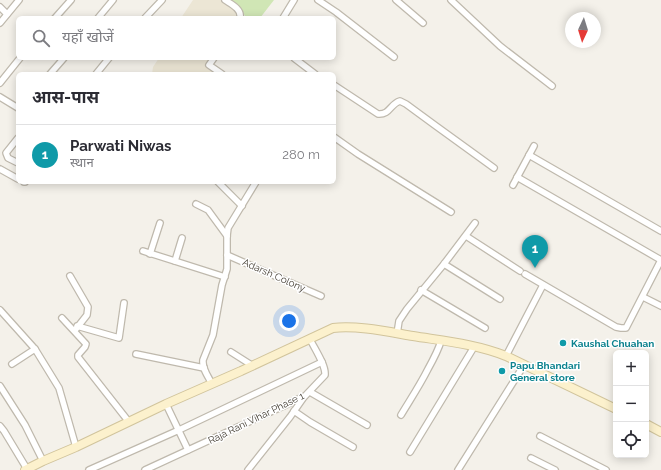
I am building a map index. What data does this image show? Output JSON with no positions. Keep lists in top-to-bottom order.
{
  "streets": {
    "street": ["Adarsh Colony", "Raja Rani Vihar Phase 1"]
  },
  "places": ["Kaushal Chuahan", "Papu Bhandari General store"],
  "north": "bottom",
  "page": {
    "search": "यहाँ खोजें",
    "heading": "आस-पास",
    "list": [
      {
        "mark": "1",
        "name": "Parwati Niwas",
        "note": "स्थान",
        "value": "280 m"
      }
    ],
    "pins": "1",
    "map_buttons": ["+", "−"]
  }
}
